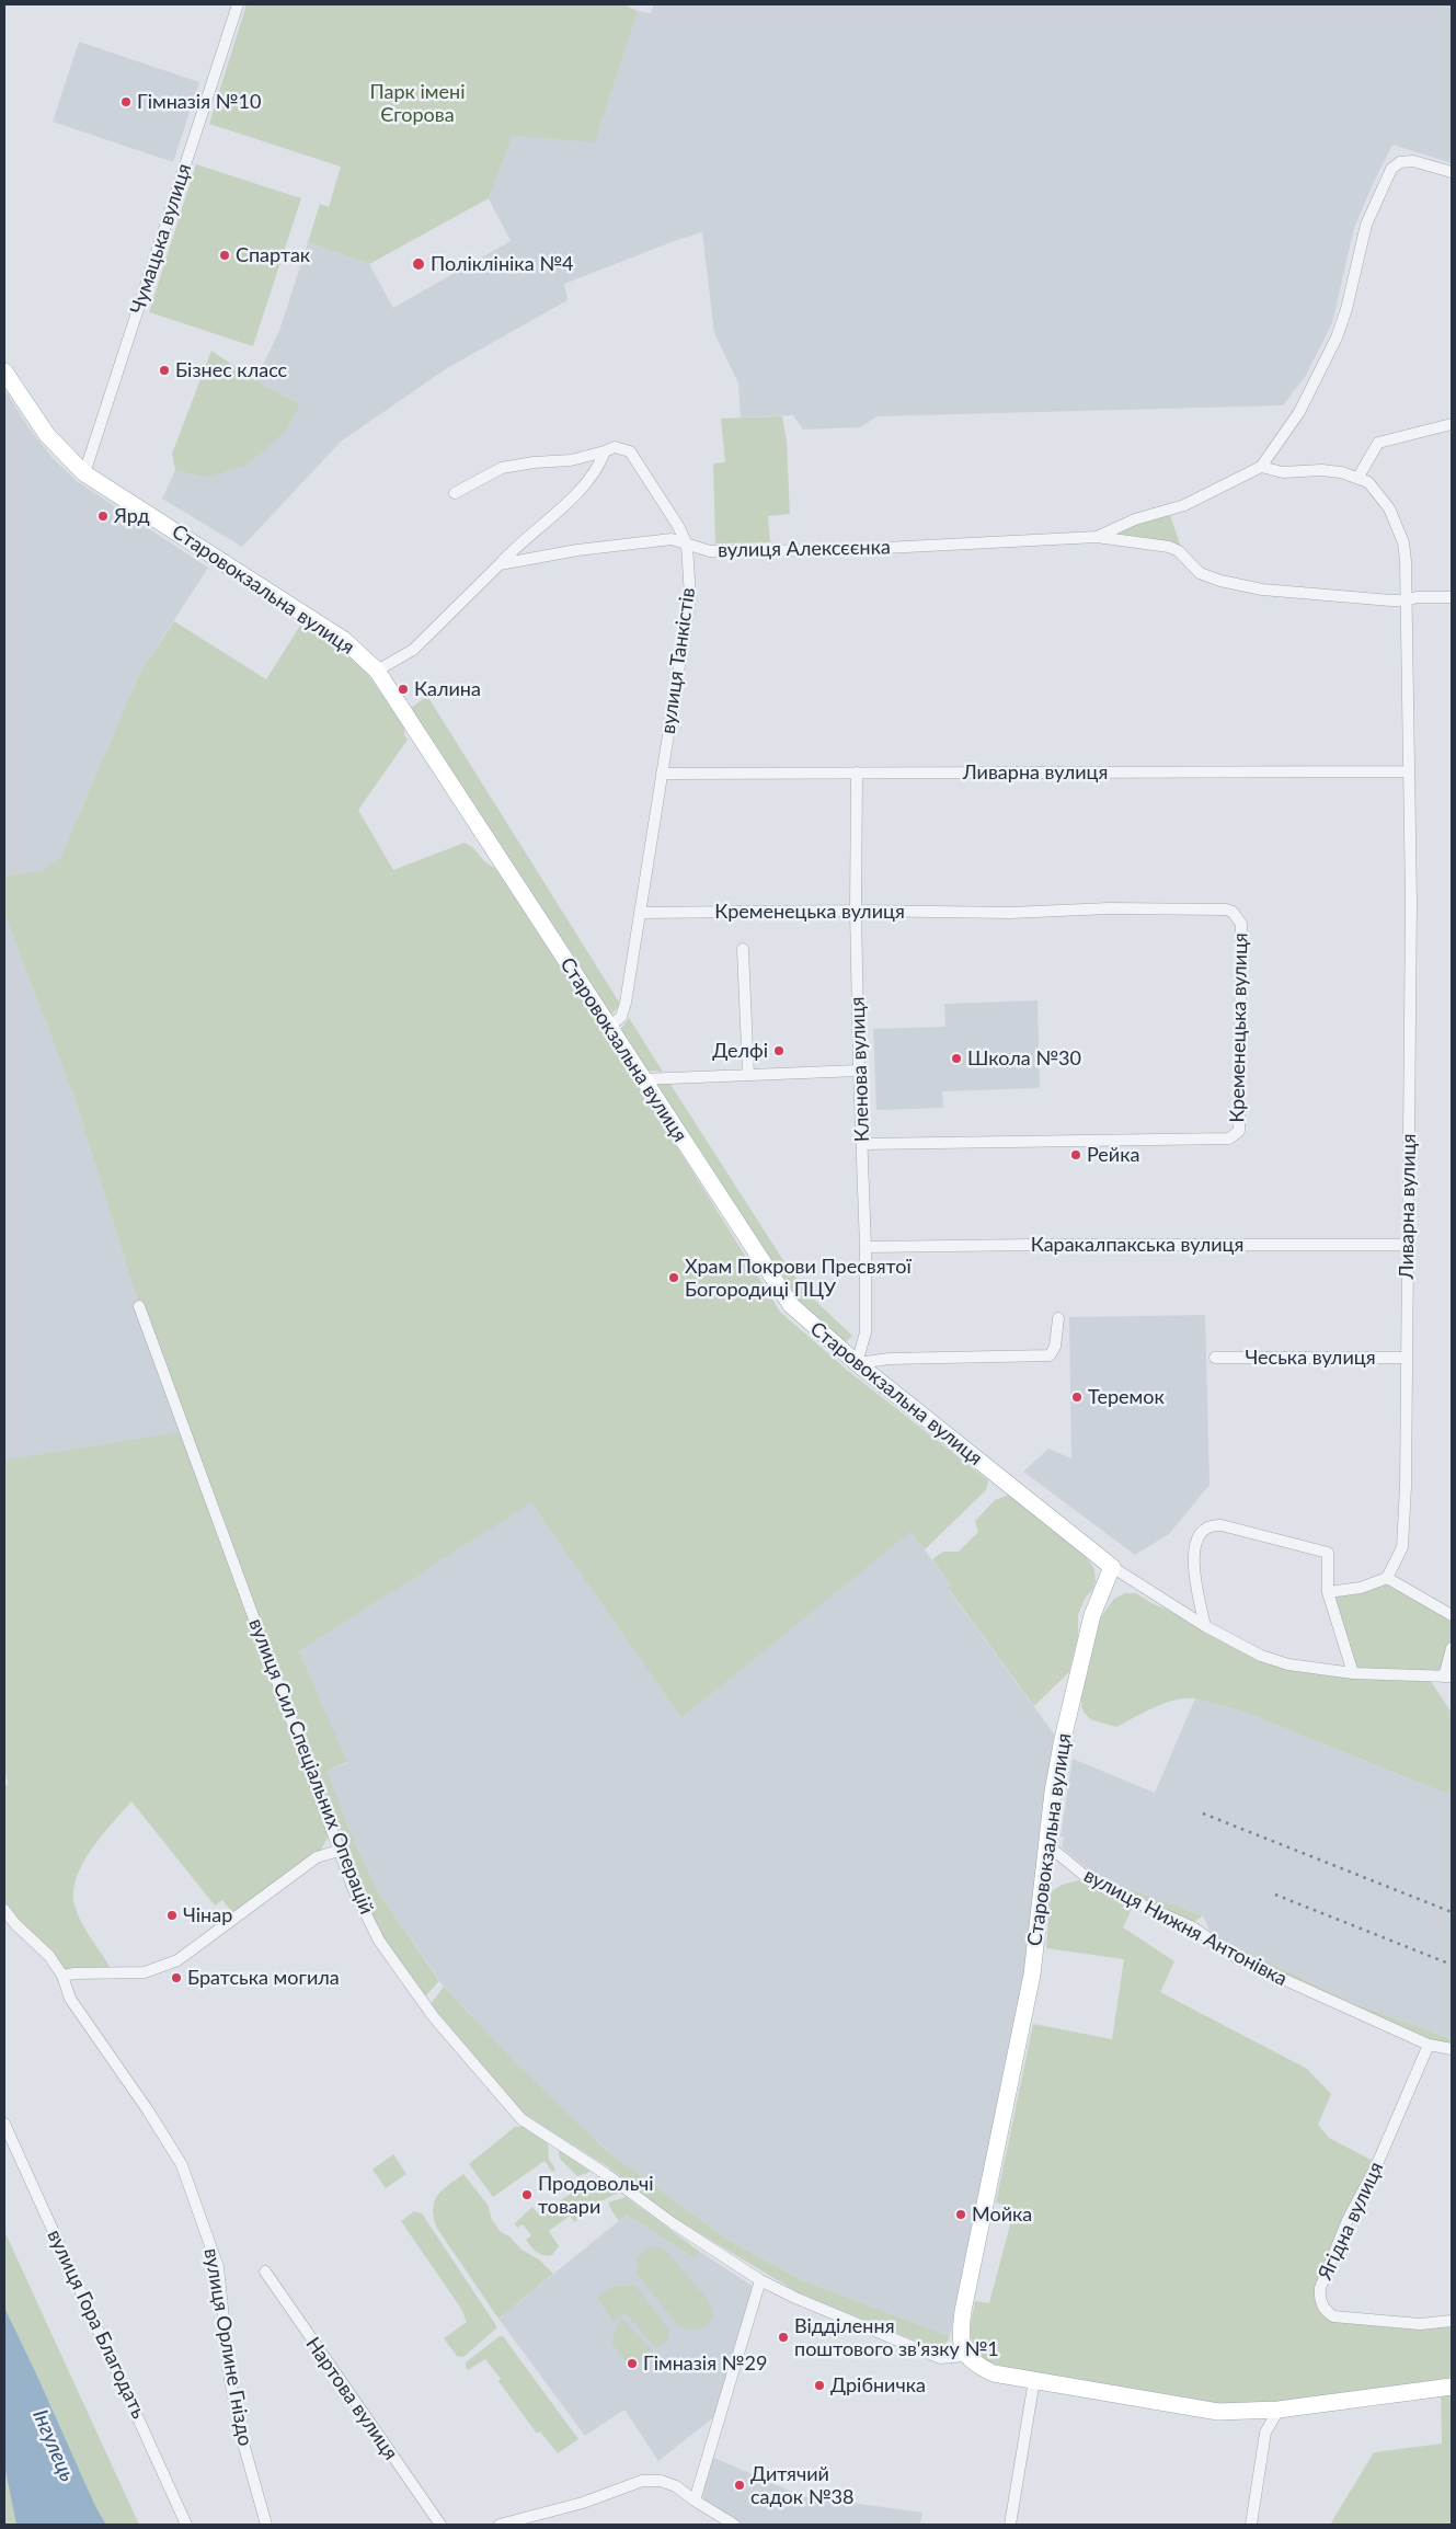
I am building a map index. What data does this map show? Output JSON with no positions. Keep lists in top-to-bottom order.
{
  "streets": {
    "main road": ["Старовокзальна вулиця"],
    "street": [
      "Чумацька вулиця",
      "вулиця Алексєєнка",
      "вулиця Танкістів",
      "Ливарна вулиця",
      "Кременецька вулиця",
      "Кленова вулиця",
      "Каракалпакська вулиця",
      "Чеська вулиця",
      "вулиця Сил Спеціальних Операцій",
      "вулиця Нижня Антонівка",
      "Ягідна вулиця",
      "вулиця Гора Благодать",
      "вулиця Орлине Гніздо",
      "Нартова вулиця"
    ]
  },
  "crossings": [
    ["Чумацька вулиця", "Старовокзальна вулиця"],
    ["вулиця Алексєєнка", "вулиця Танкістів"],
    ["Старовокзальна вулиця", "вулиця Танкістів"],
    ["Старовокзальна вулиця", "Кленова вулиця"],
    ["Старовокзальна вулиця", "вулиця Сил Спеціальних Операцій"],
    ["Старовокзальна вулиця", "вулиця Нижня Антонівка"],
    ["вулиця Танкістів", "Ливарна вулиця"],
    ["вулиця Танкістів", "Кременецька вулиця"],
    ["Ливарна вулиця", "Кленова вулиця"],
    ["Ливарна вулиця", "Каракалпакська вулиця"],
    ["Ливарна вулиця", "Чеська вулиця"],
    ["Кременецька вулиця", "Кленова вулиця"],
    ["Кленова вулиця", "Каракалпакська вулиця"],
    ["вулиця Нижня Антонівка", "Ягідна вулиця"]
  ],
  "water": ["Інгулець"],
  "parks": ["Парк імені Єгорова"],
  "places": [
    "Гімназія №10",
    "Спартак",
    "Поліклініка №4",
    "Бізнес класс",
    "Ярд",
    "Калина",
    "Делфі",
    "Школа №30",
    "Рейка",
    "Храм Покрови Пресвятої Богородиці ПЦУ",
    "Теремок",
    "Чінар",
    "Братська могила",
    "Продовольчі товари",
    "Мойка",
    "Відділення поштового зв'язку №1",
    "Гімназія №29",
    "Дрібничка",
    "Дитячий садок №38"
  ]
}
